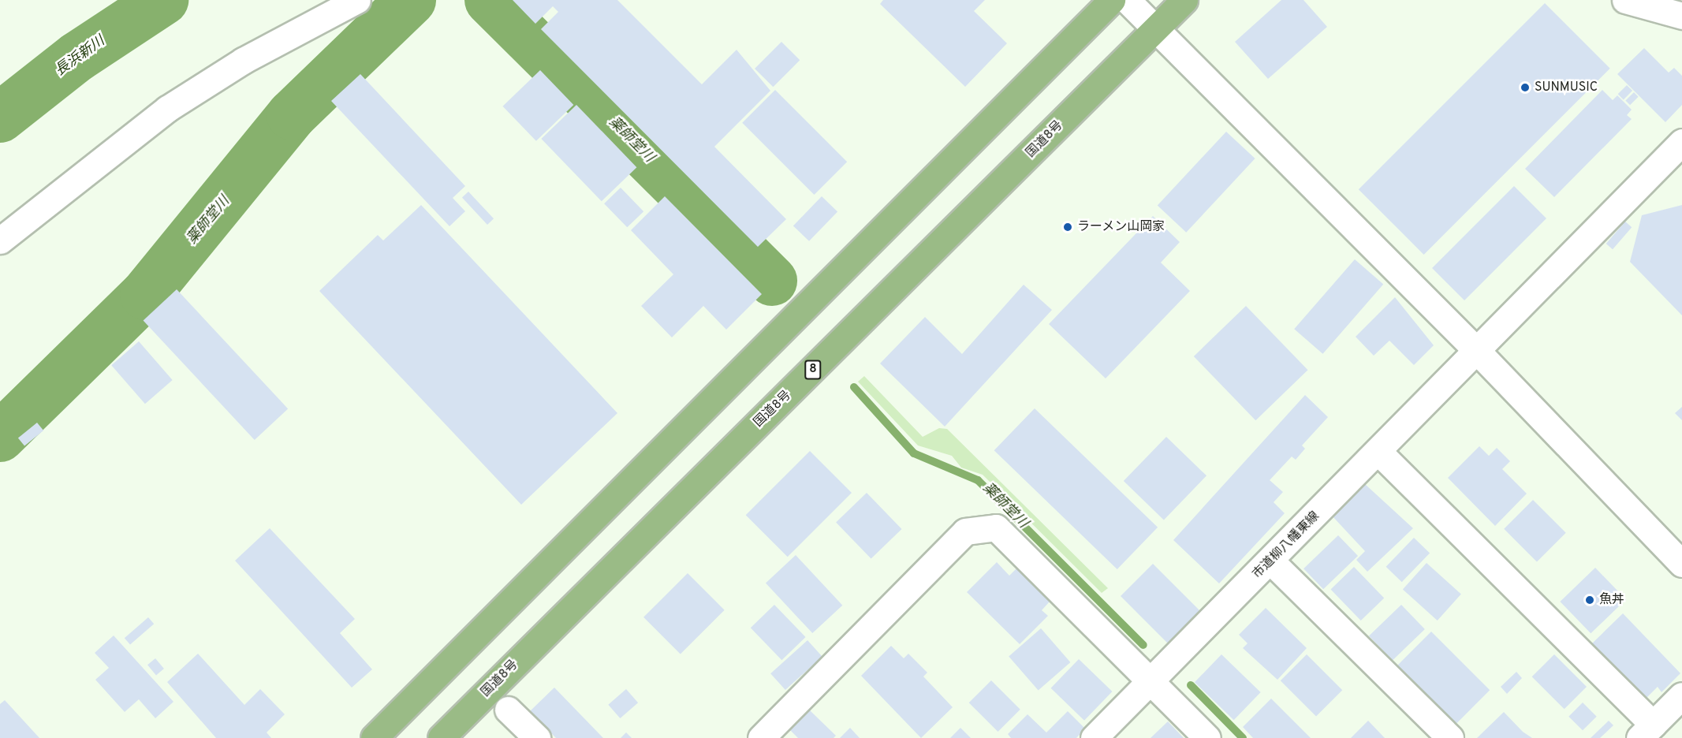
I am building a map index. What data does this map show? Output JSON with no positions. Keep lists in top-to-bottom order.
{
  "streets": {
    "highway": ["国道8号", "8"],
    "street": ["市道柳八幡東線"]
  },
  "water": ["長浜新川", "薬師堂川"],
  "places": ["SUNMUSIC", "ラーメン山岡家", "魚丼"]
}
